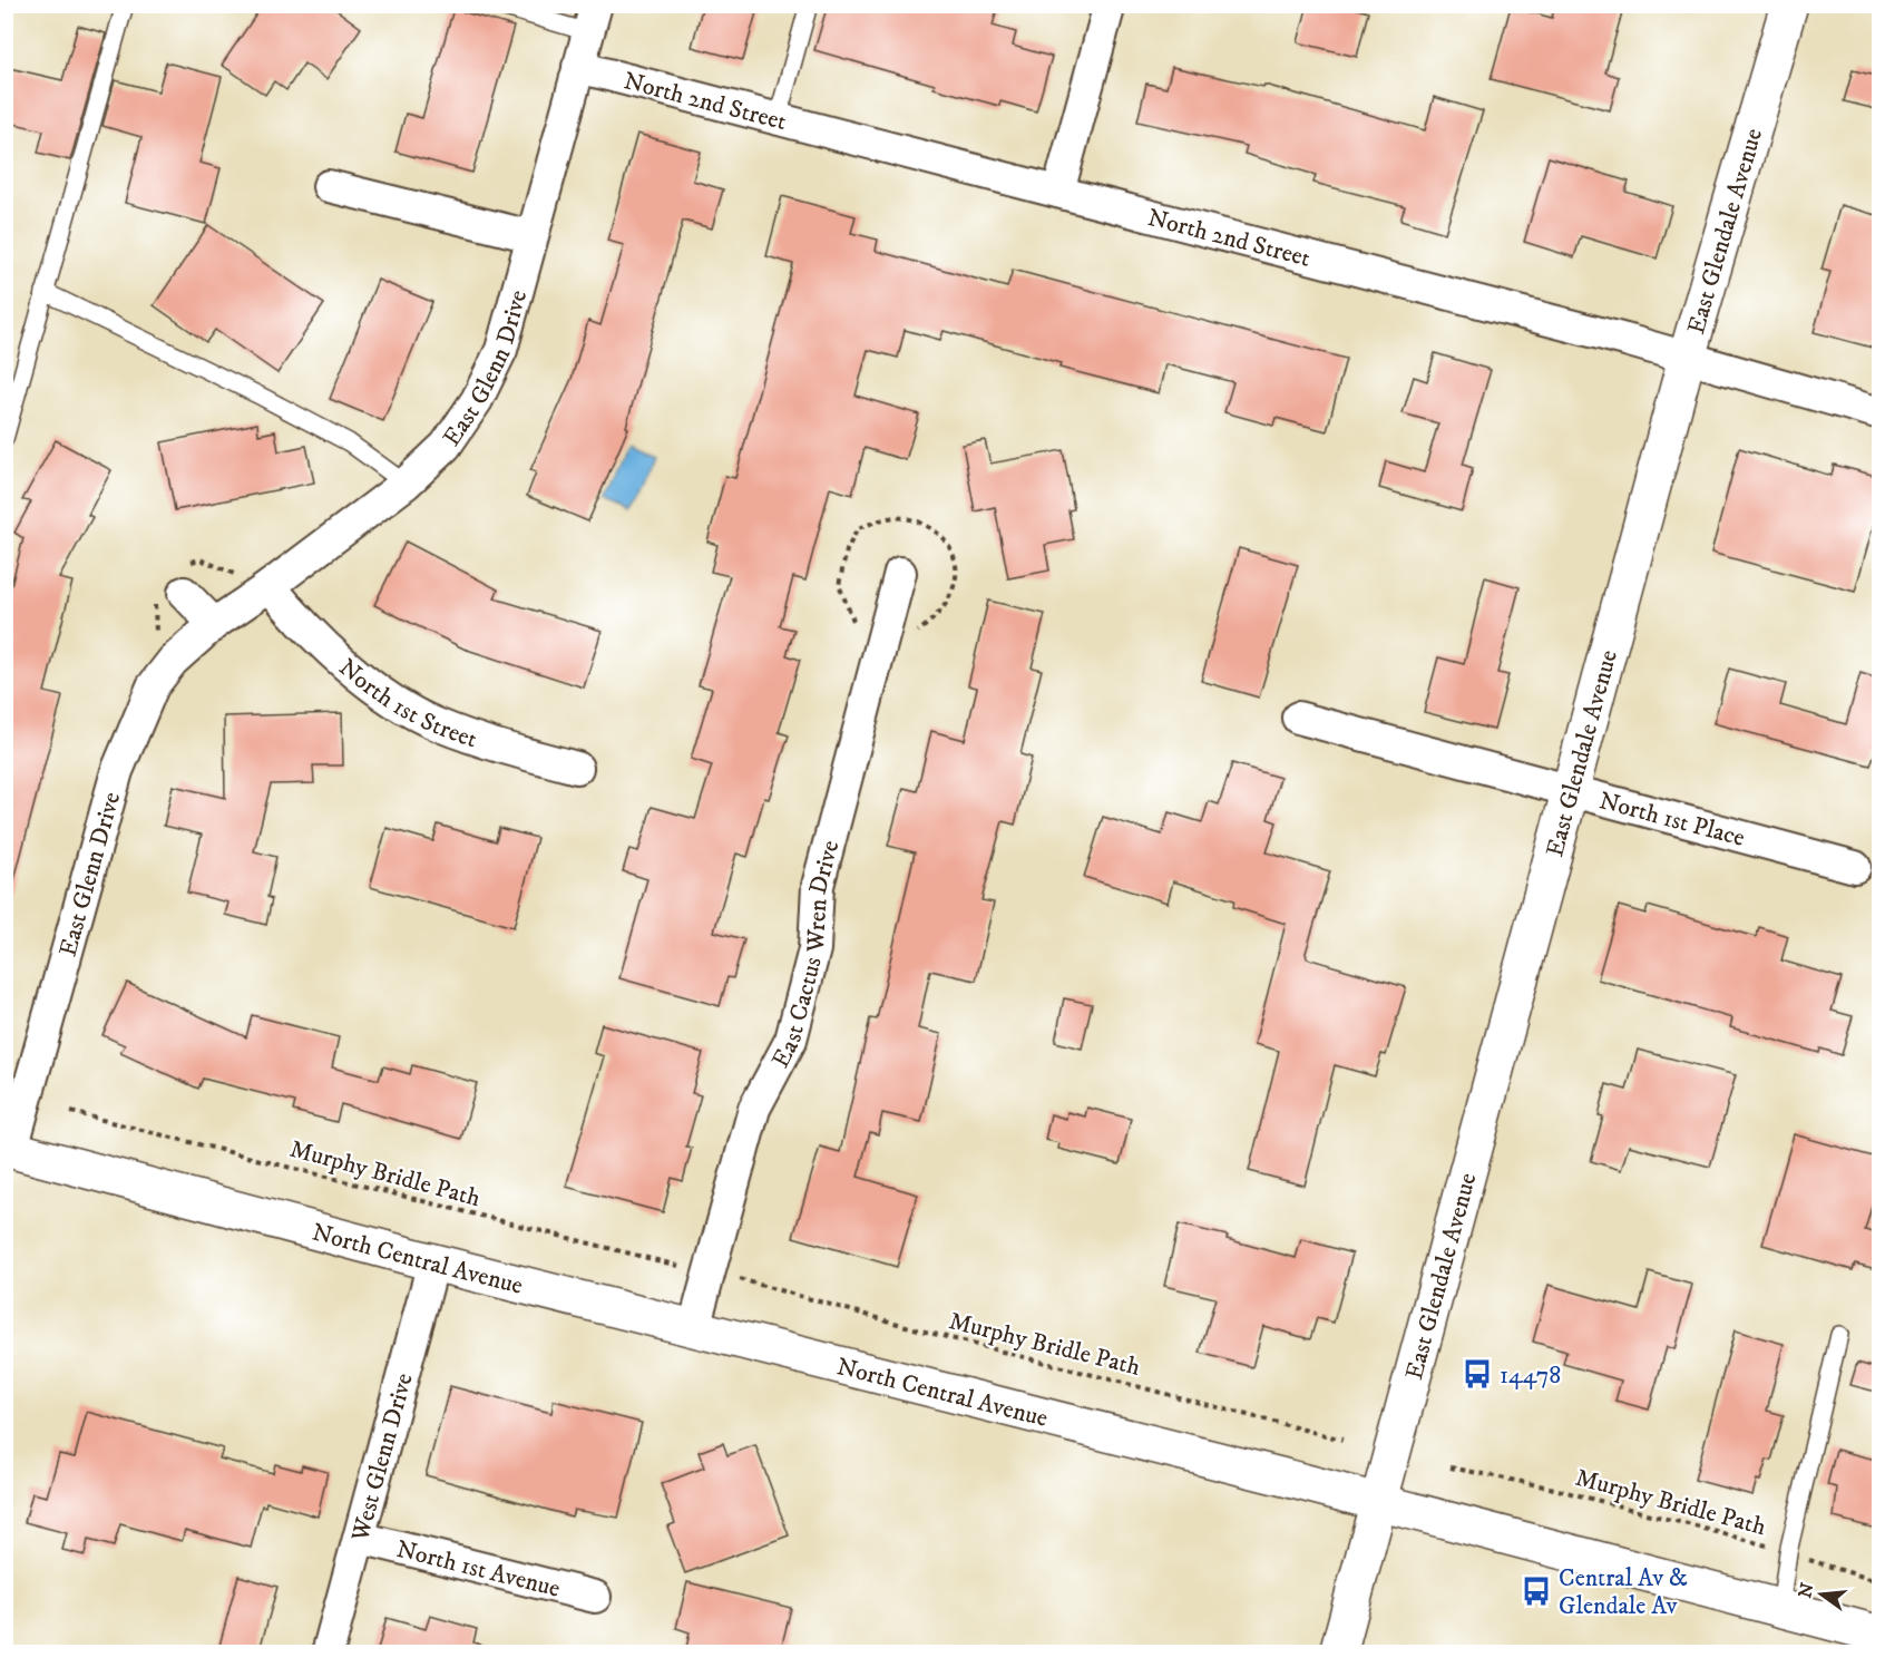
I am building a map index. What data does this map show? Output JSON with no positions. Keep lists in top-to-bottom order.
{
  "streets": {
    "main road": ["East Glendale Avenue", "North Central Avenue"],
    "street": [
      "North 2nd Street",
      "East Glenn Drive",
      "North 1st Street",
      "North 1st Place",
      "East Cactus Wren Drive",
      "West Glenn Drive",
      "North 1st Avenue"
    ],
    "path": ["Murphy Bridle Path"]
  },
  "crossings": [
    ["North 2nd Street", "East Glendale Avenue"],
    ["North 2nd Street", "East Glenn Drive"],
    ["East Glendale Avenue", "North 1st Place"],
    ["East Glendale Avenue", "North Central Avenue"],
    ["East Glenn Drive", "North 1st Street"],
    ["East Glenn Drive", "North Central Avenue"],
    ["East Cactus Wren Drive", "North Central Avenue"],
    ["North Central Avenue", "West Glenn Drive"],
    ["West Glenn Drive", "North 1st Avenue"]
  ],
  "places": {
    "bus stop": ["14478", "Central Av & Glendale Av"]
  },
  "north": "left"
}
